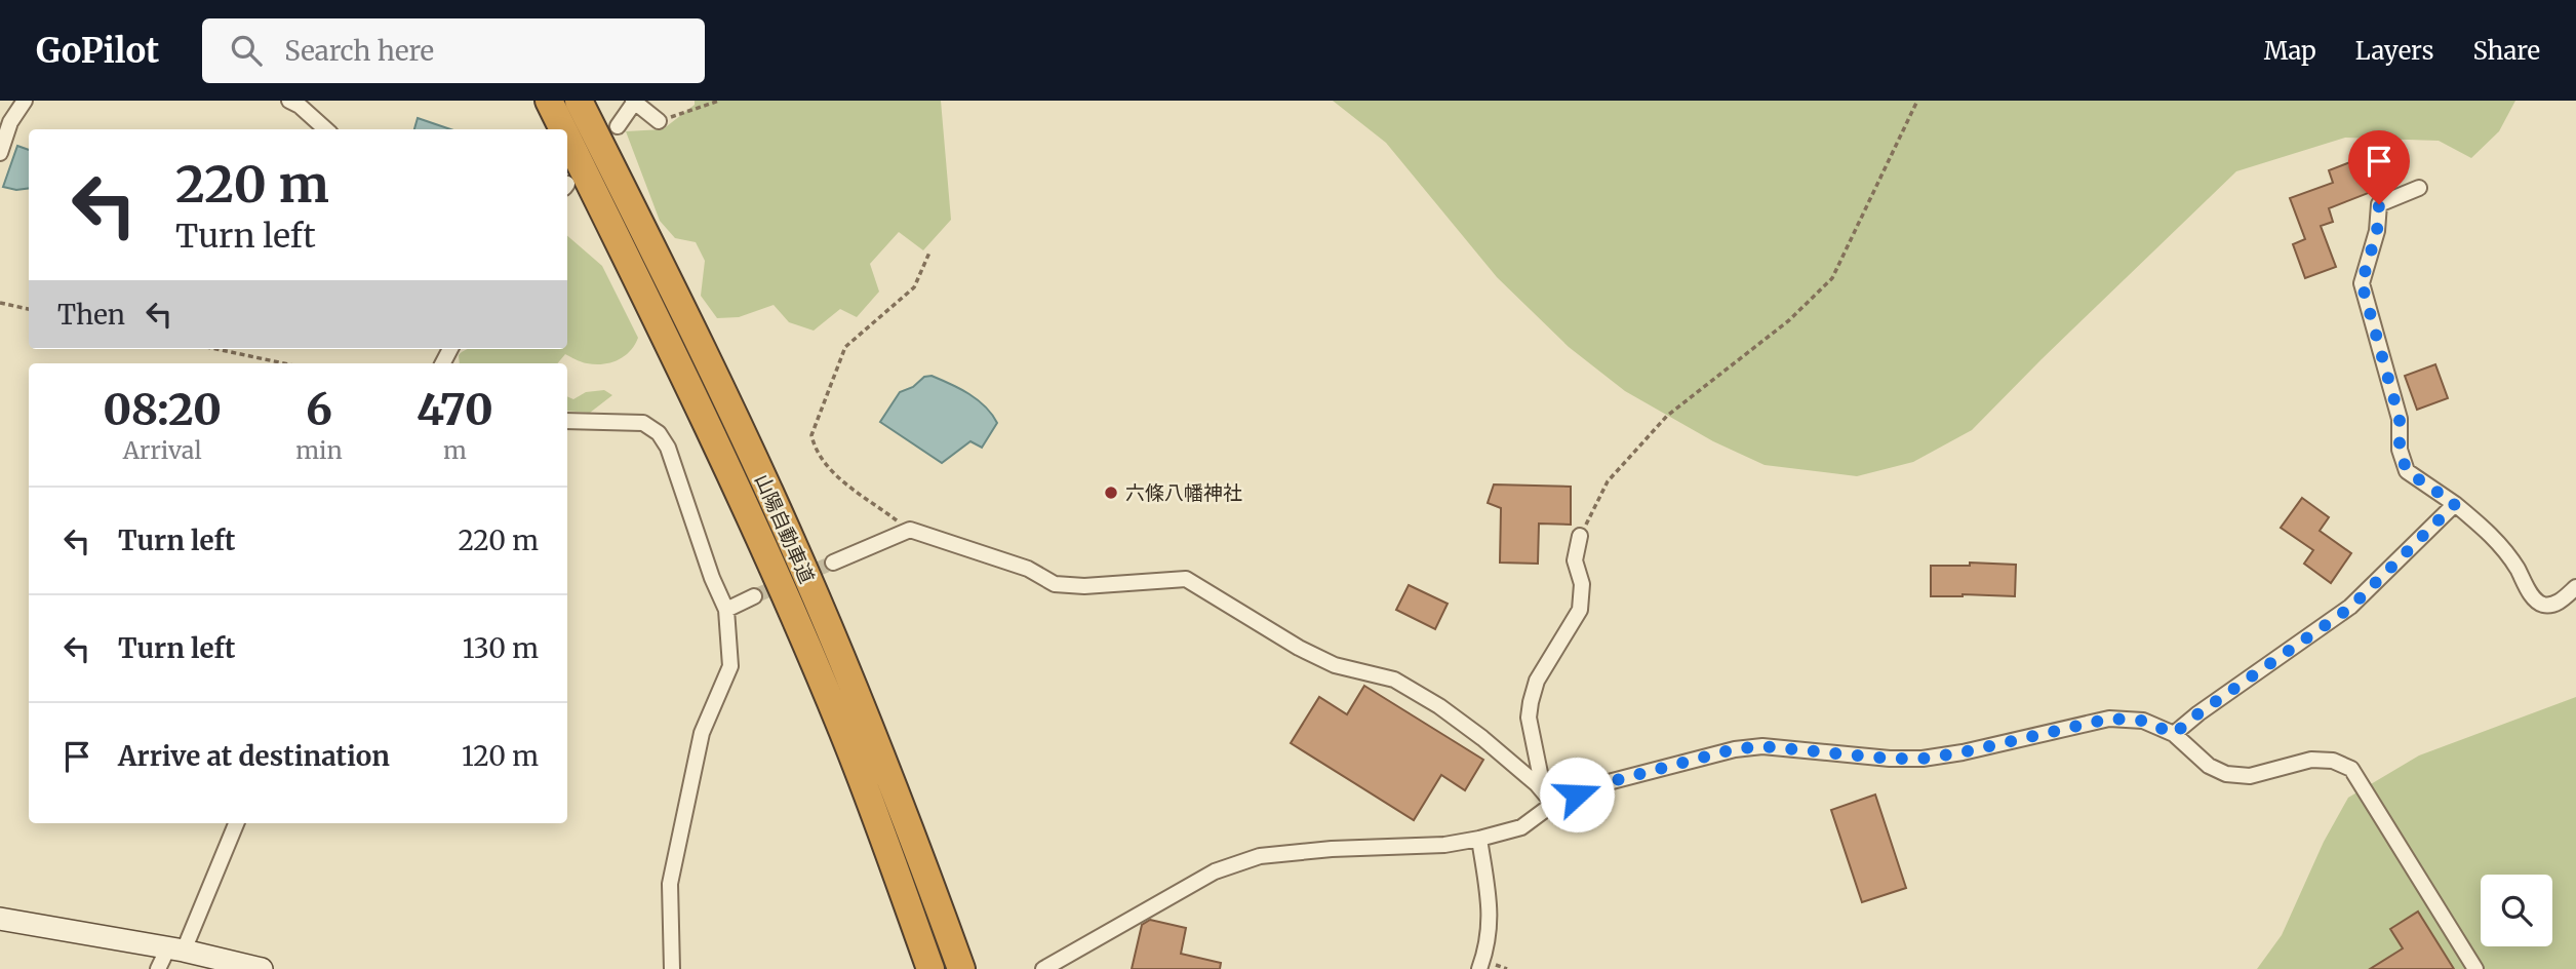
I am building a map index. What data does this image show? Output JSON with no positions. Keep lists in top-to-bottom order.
{
  "streets": {
    "highway": ["山陽自動車道"]
  },
  "places": ["六條八幡神社"],
  "page": {
    "header": "GoPilot",
    "search": "Search here",
    "nav": ["Map", "Layers", "Share"],
    "turn": ["220 m", "Turn left"],
    "then": "Then",
    "eta": [
      "08:20",
      "Arrival",
      "6",
      "min",
      "470",
      "m"
    ],
    "list": [
      {
        "name": "Turn left",
        "value": "220 m"
      },
      {
        "name": "Turn left",
        "value": "130 m"
      },
      {
        "name": "Arrive at destination",
        "value": "120 m"
      }
    ]
  }
}
